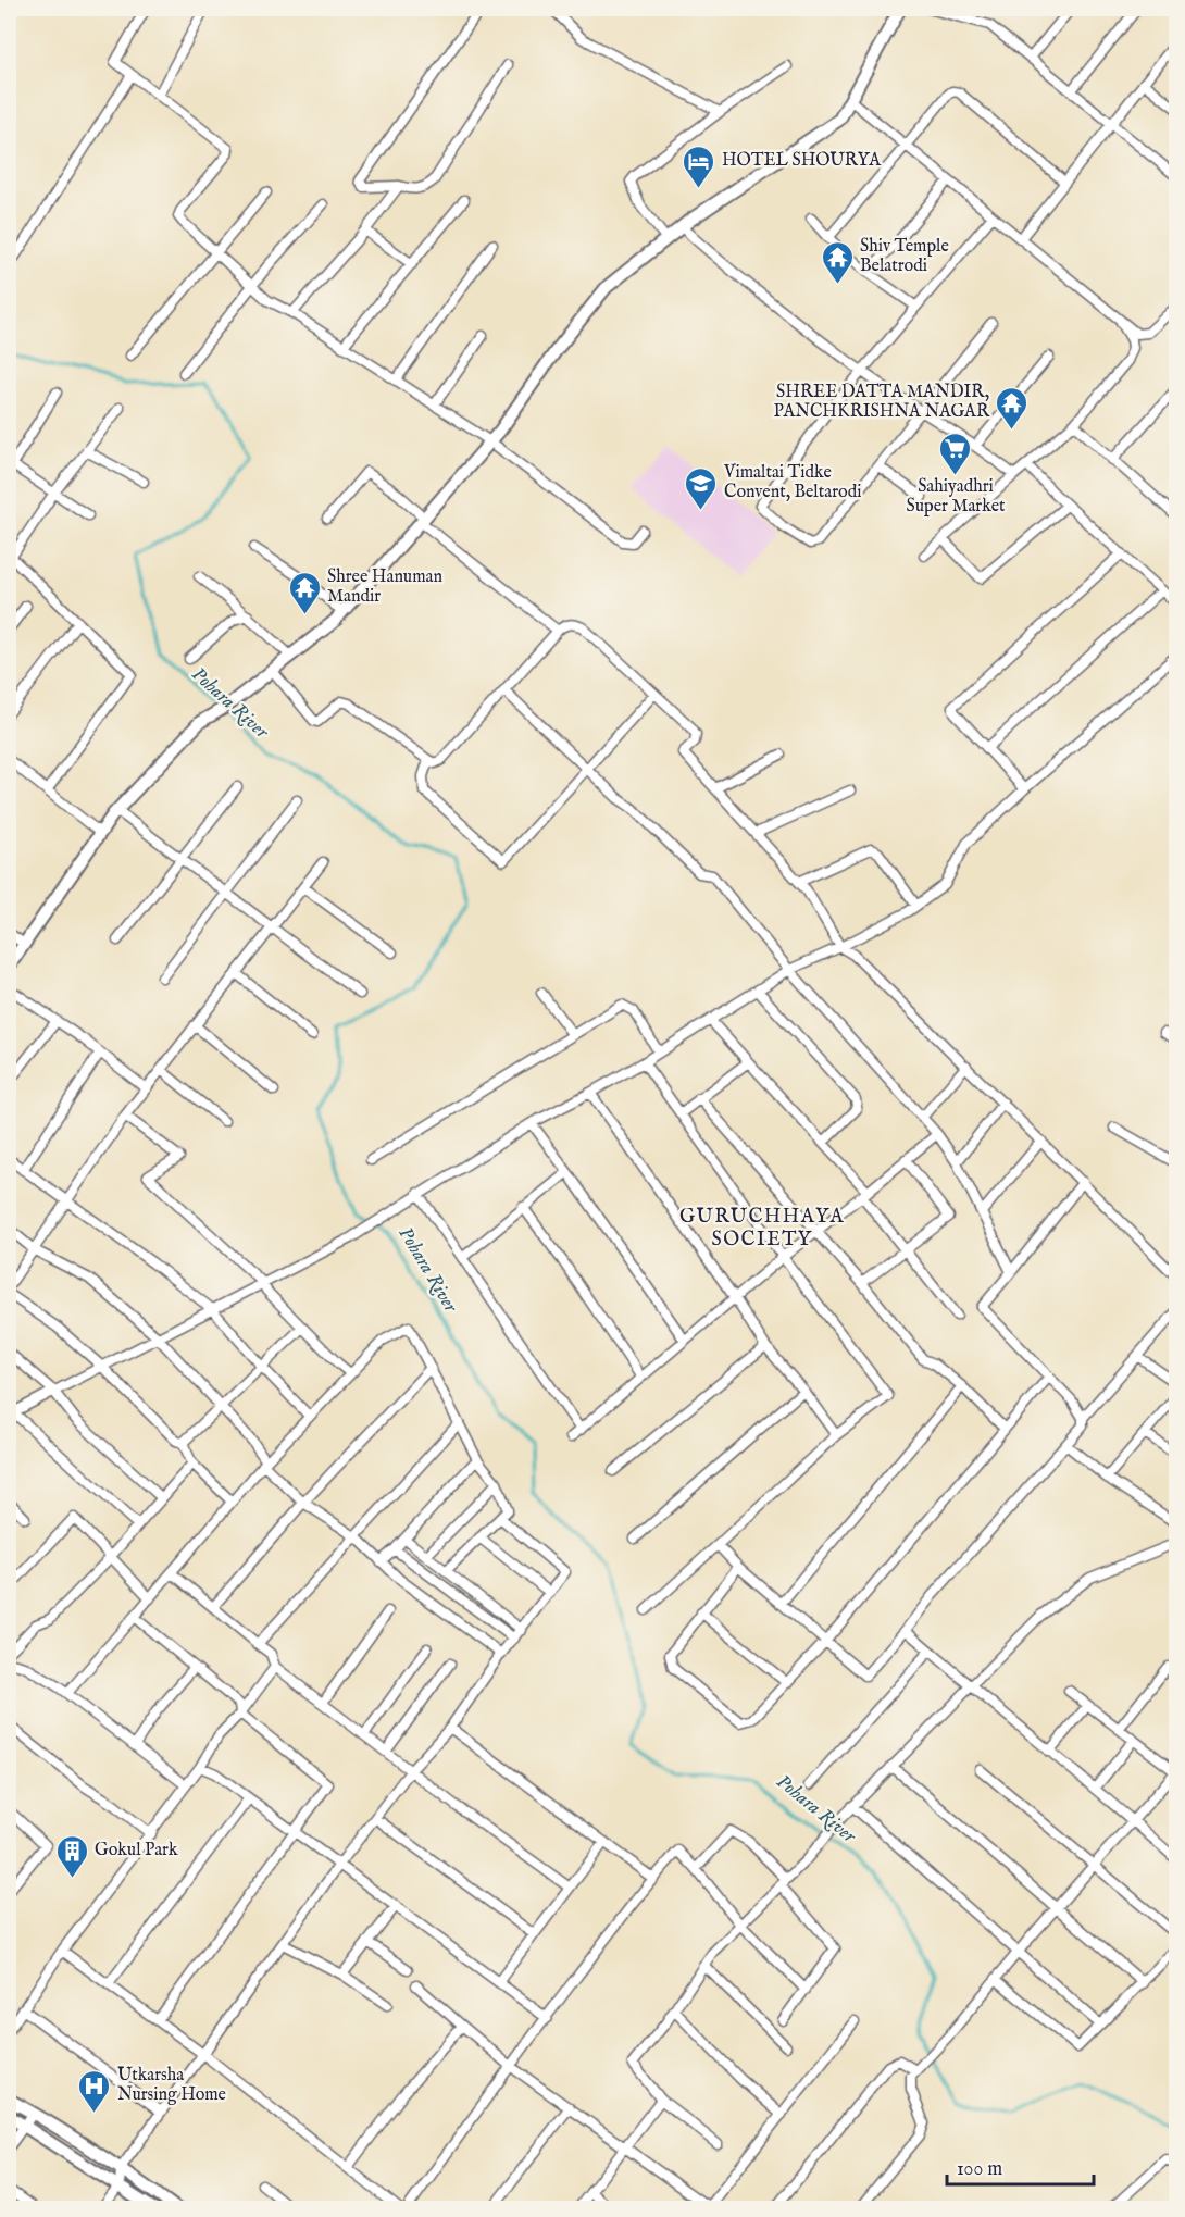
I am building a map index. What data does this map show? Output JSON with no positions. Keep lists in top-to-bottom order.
{
  "districts": ["GURUCHHAYA SOCIETY"],
  "water": ["Pohara River"],
  "places": {
    "hotel": ["HOTEL SHOURYA"],
    "temple": ["Shiv Temple Belatrodi", "SHREE DATTA MANDIR, PANCHKRISHNA NAGAR", "Shree Hanuman Mandir"],
    "supermarket": ["Sahiyadhri Super Market"],
    "school or university": ["Vimaltai Tidke Convent, Beltarodi"],
    "building": ["Gokul Park"],
    "hospital": ["Utkarsha Nursing Home"]
  },
  "scale_bar": "100 m"
}
